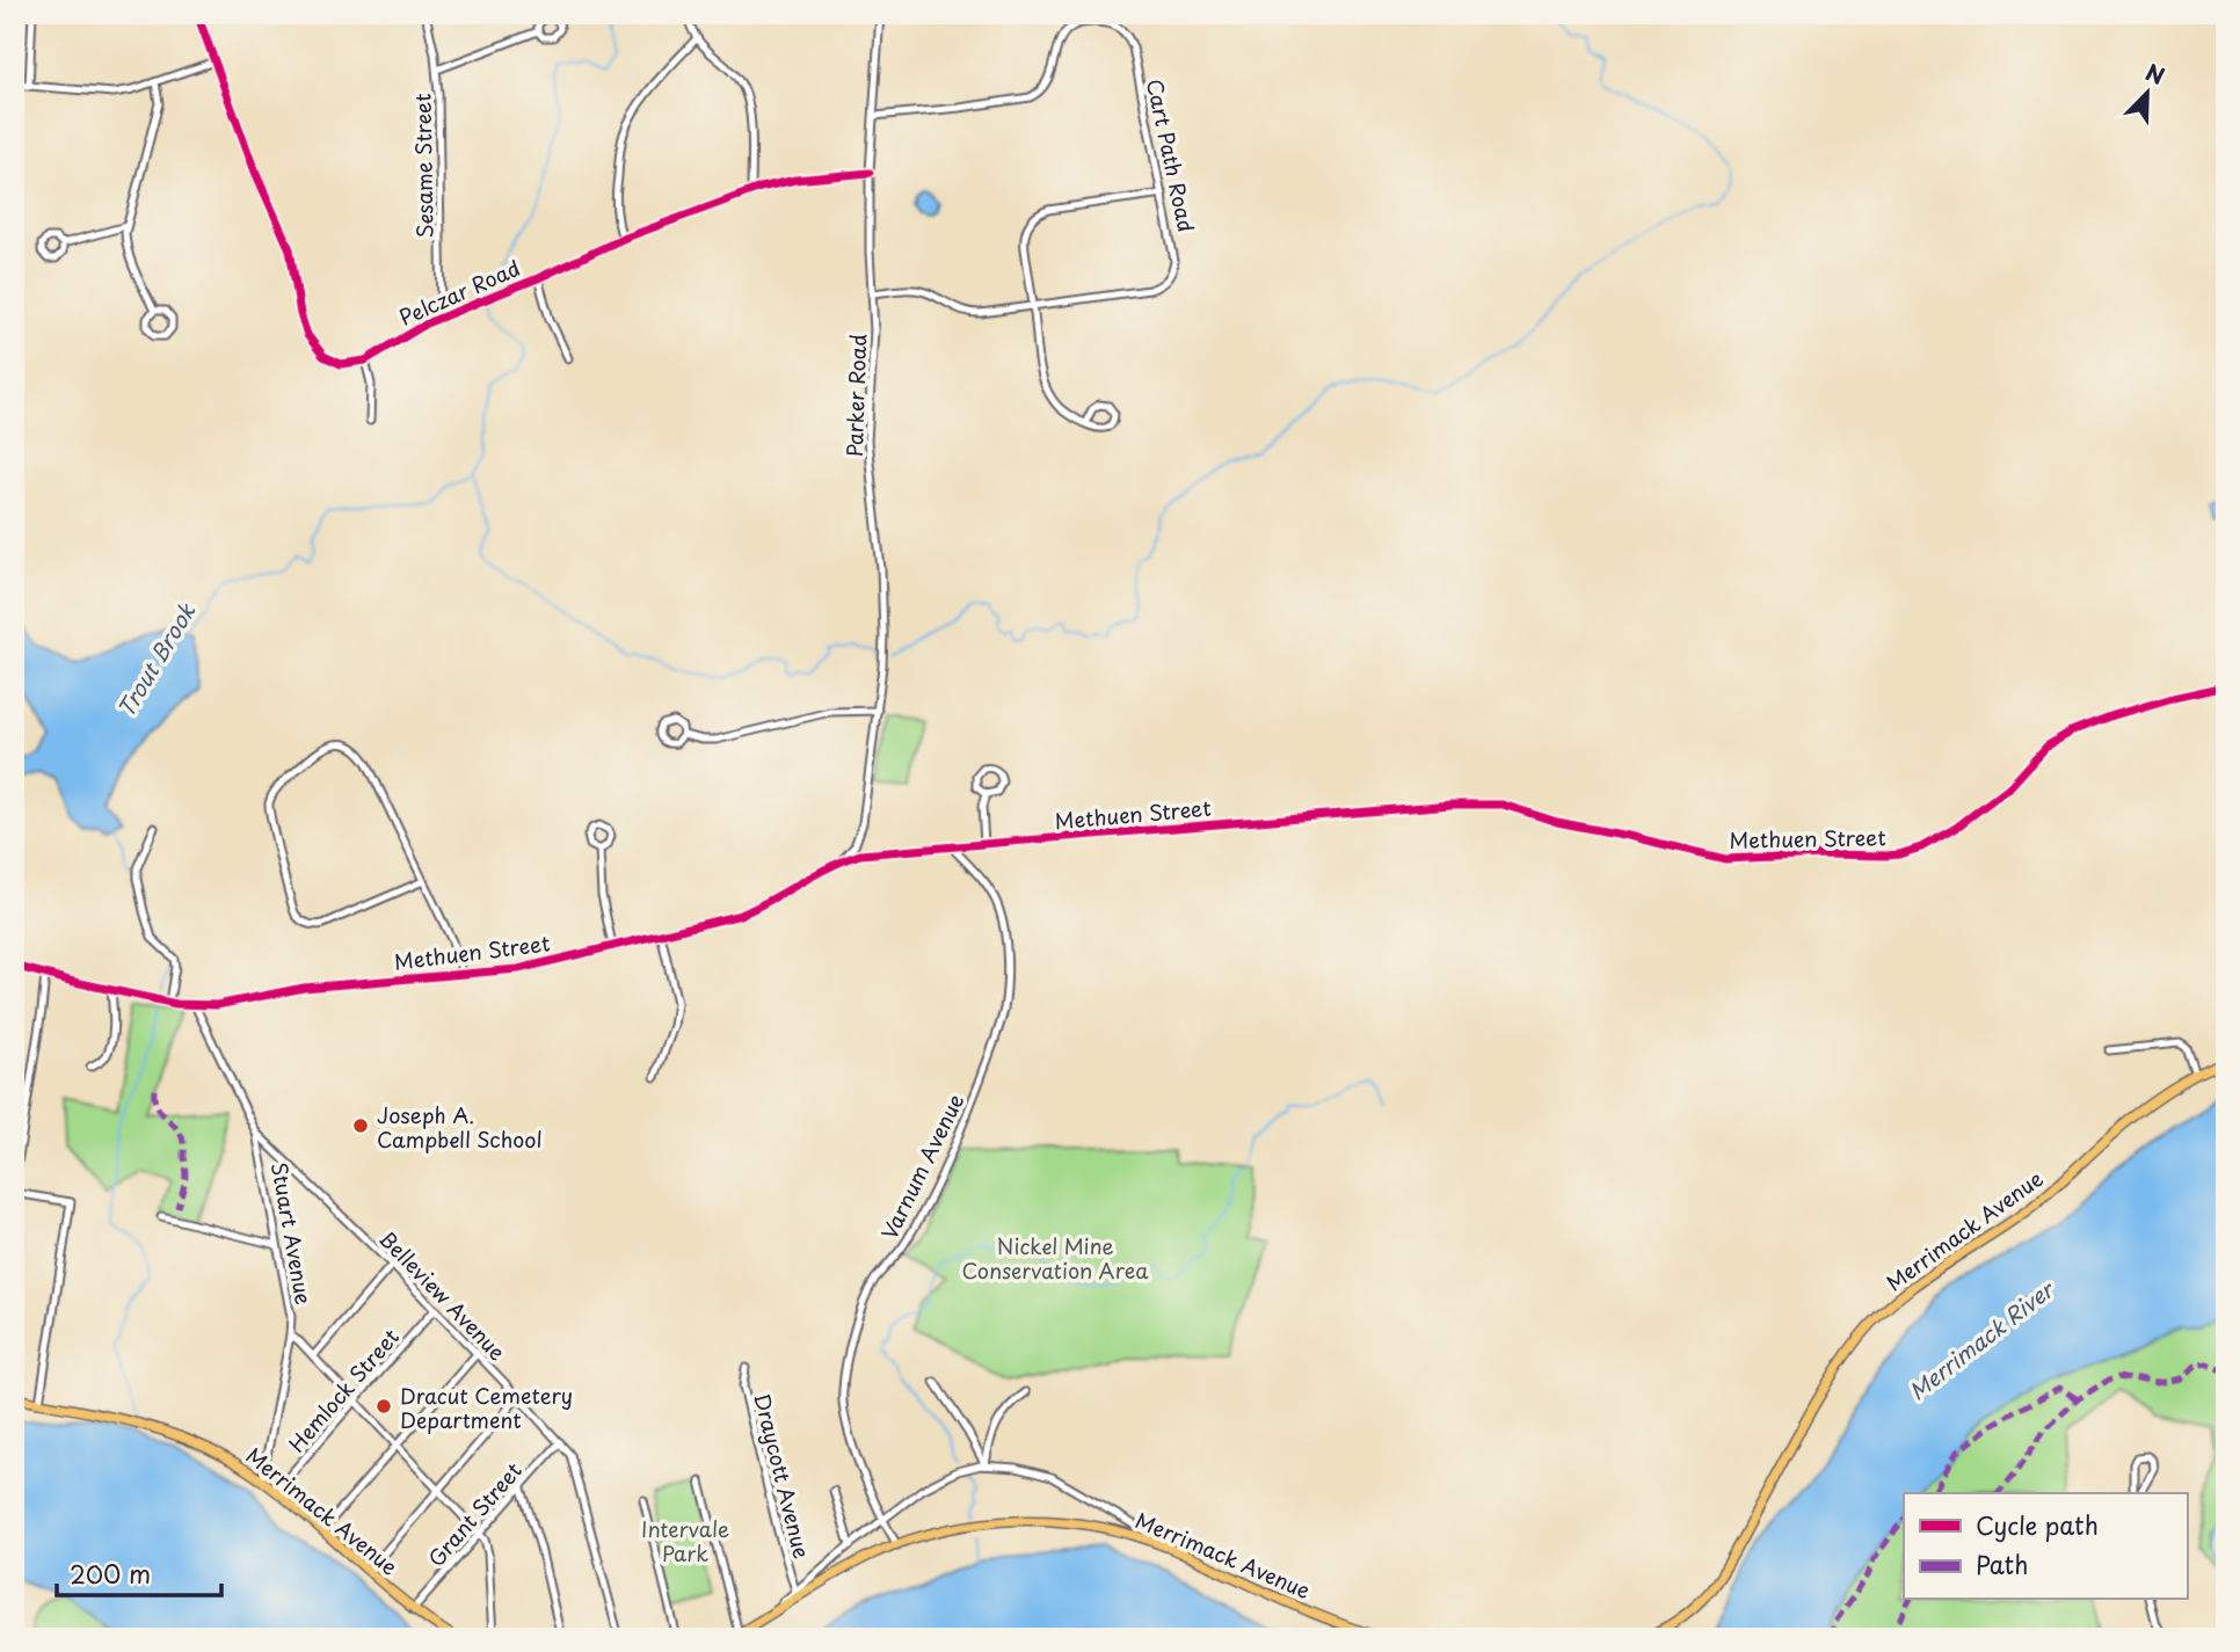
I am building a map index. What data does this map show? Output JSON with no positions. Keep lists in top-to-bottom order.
{
  "streets": {
    "main road": ["Merrimack Avenue"],
    "street": [
      "Cart Path Road",
      "Sesame Street",
      "Pelczar Road",
      "Parker Road",
      "Methuen Street",
      "Varnum Avenue",
      "Stuart Avenue",
      "Belleview Avenue",
      "Hemlock Street",
      "Draycott Avenue",
      "Grant Street"
    ]
  },
  "crossings": [
    ["Cart Path Road", "Parker Road"],
    ["Sesame Street", "Pelczar Road"],
    ["Pelczar Road", "Parker Road"],
    ["Parker Road", "Methuen Street"],
    ["Methuen Street", "Varnum Avenue"],
    ["Methuen Street", "Stuart Avenue"],
    ["Varnum Avenue", "Merrimack Avenue"],
    ["Merrimack Avenue", "Stuart Avenue"],
    ["Merrimack Avenue", "Hemlock Street"],
    ["Merrimack Avenue", "Grant Street"],
    ["Stuart Avenue", "Belleview Avenue"],
    ["Belleview Avenue", "Hemlock Street"],
    ["Belleview Avenue", "Grant Street"]
  ],
  "water": ["Trout Brook", "Merrimack River"],
  "parks": ["Nickel Mine Conservation Area", "Intervale Park"],
  "places": ["Joseph A. Campbell School", "Dracut Cemetery Department"],
  "legend": ["Cycle path", "Path"],
  "scale_bar": "200 m",
  "north": "top right"
}
